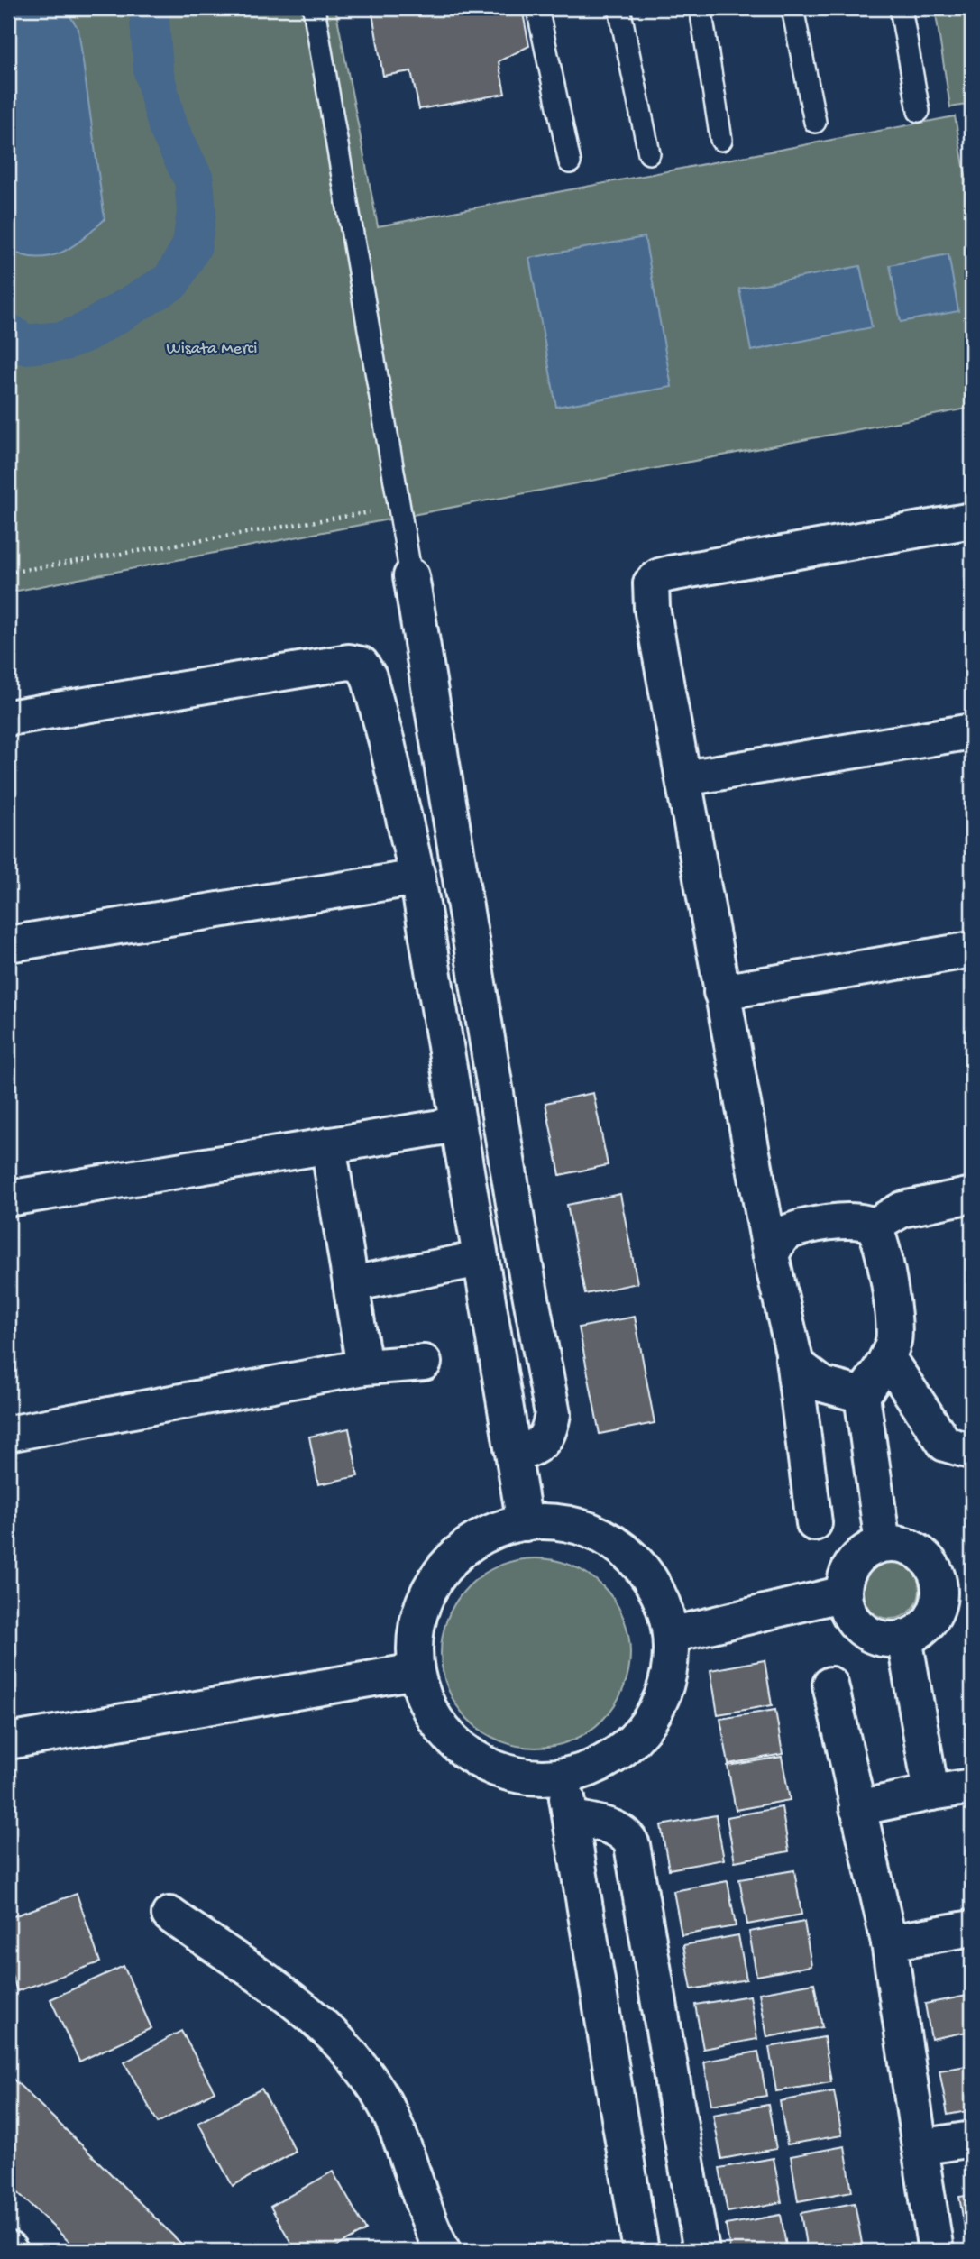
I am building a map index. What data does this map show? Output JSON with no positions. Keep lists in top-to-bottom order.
{
  "parks": ["Wisata Merci"]
}
